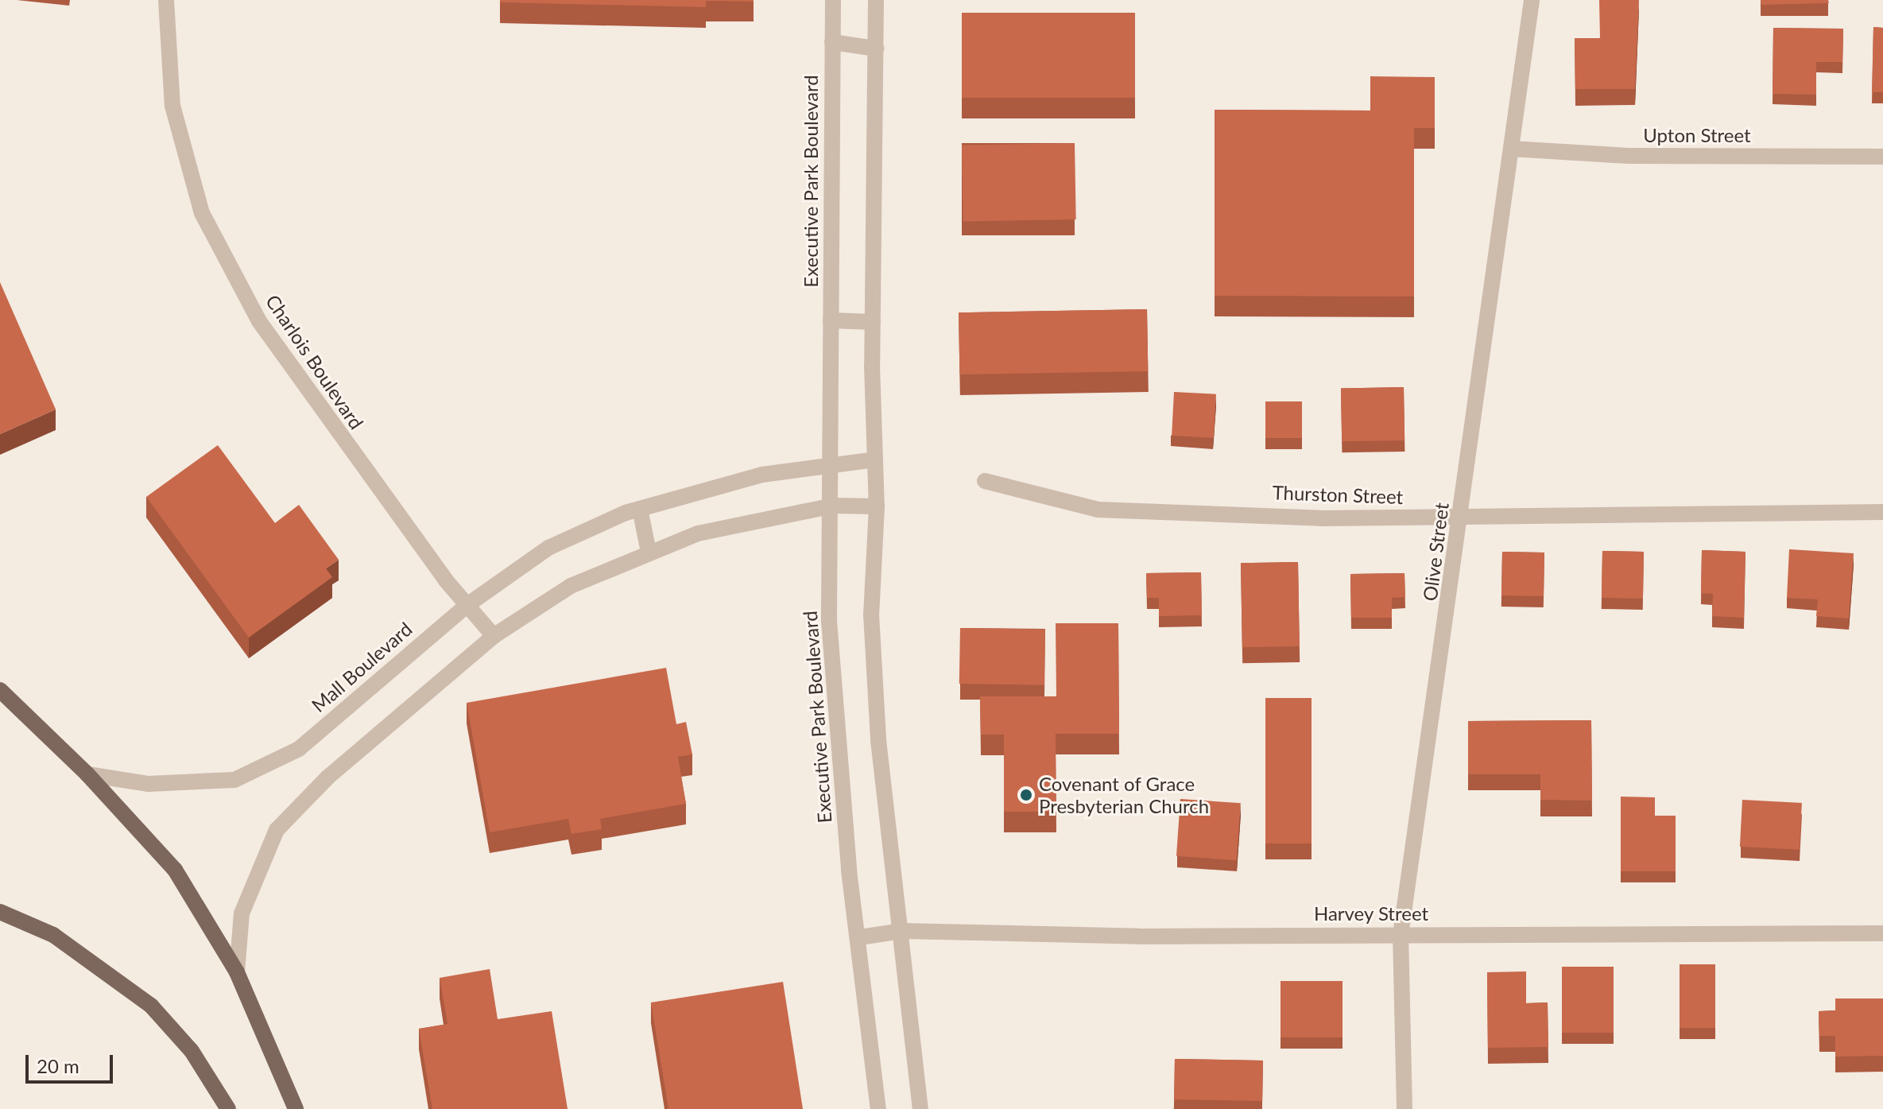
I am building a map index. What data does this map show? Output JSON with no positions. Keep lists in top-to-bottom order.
{
  "streets": {
    "street": [
      "Upton Street",
      "Executive Park Boulevard",
      "Charlois Boulevard",
      "Thurston Street",
      "Olive Street",
      "Mall Boulevard",
      "Harvey Street"
    ]
  },
  "crossings": [
    ["Upton Street", "Olive Street"],
    ["Executive Park Boulevard", "Mall Boulevard"],
    ["Executive Park Boulevard", "Harvey Street"],
    ["Charlois Boulevard", "Mall Boulevard"],
    ["Thurston Street", "Olive Street"],
    ["Olive Street", "Harvey Street"]
  ],
  "places": ["Covenant of Grace Presbyterian Church"],
  "scale_bar": "20 m"
}
